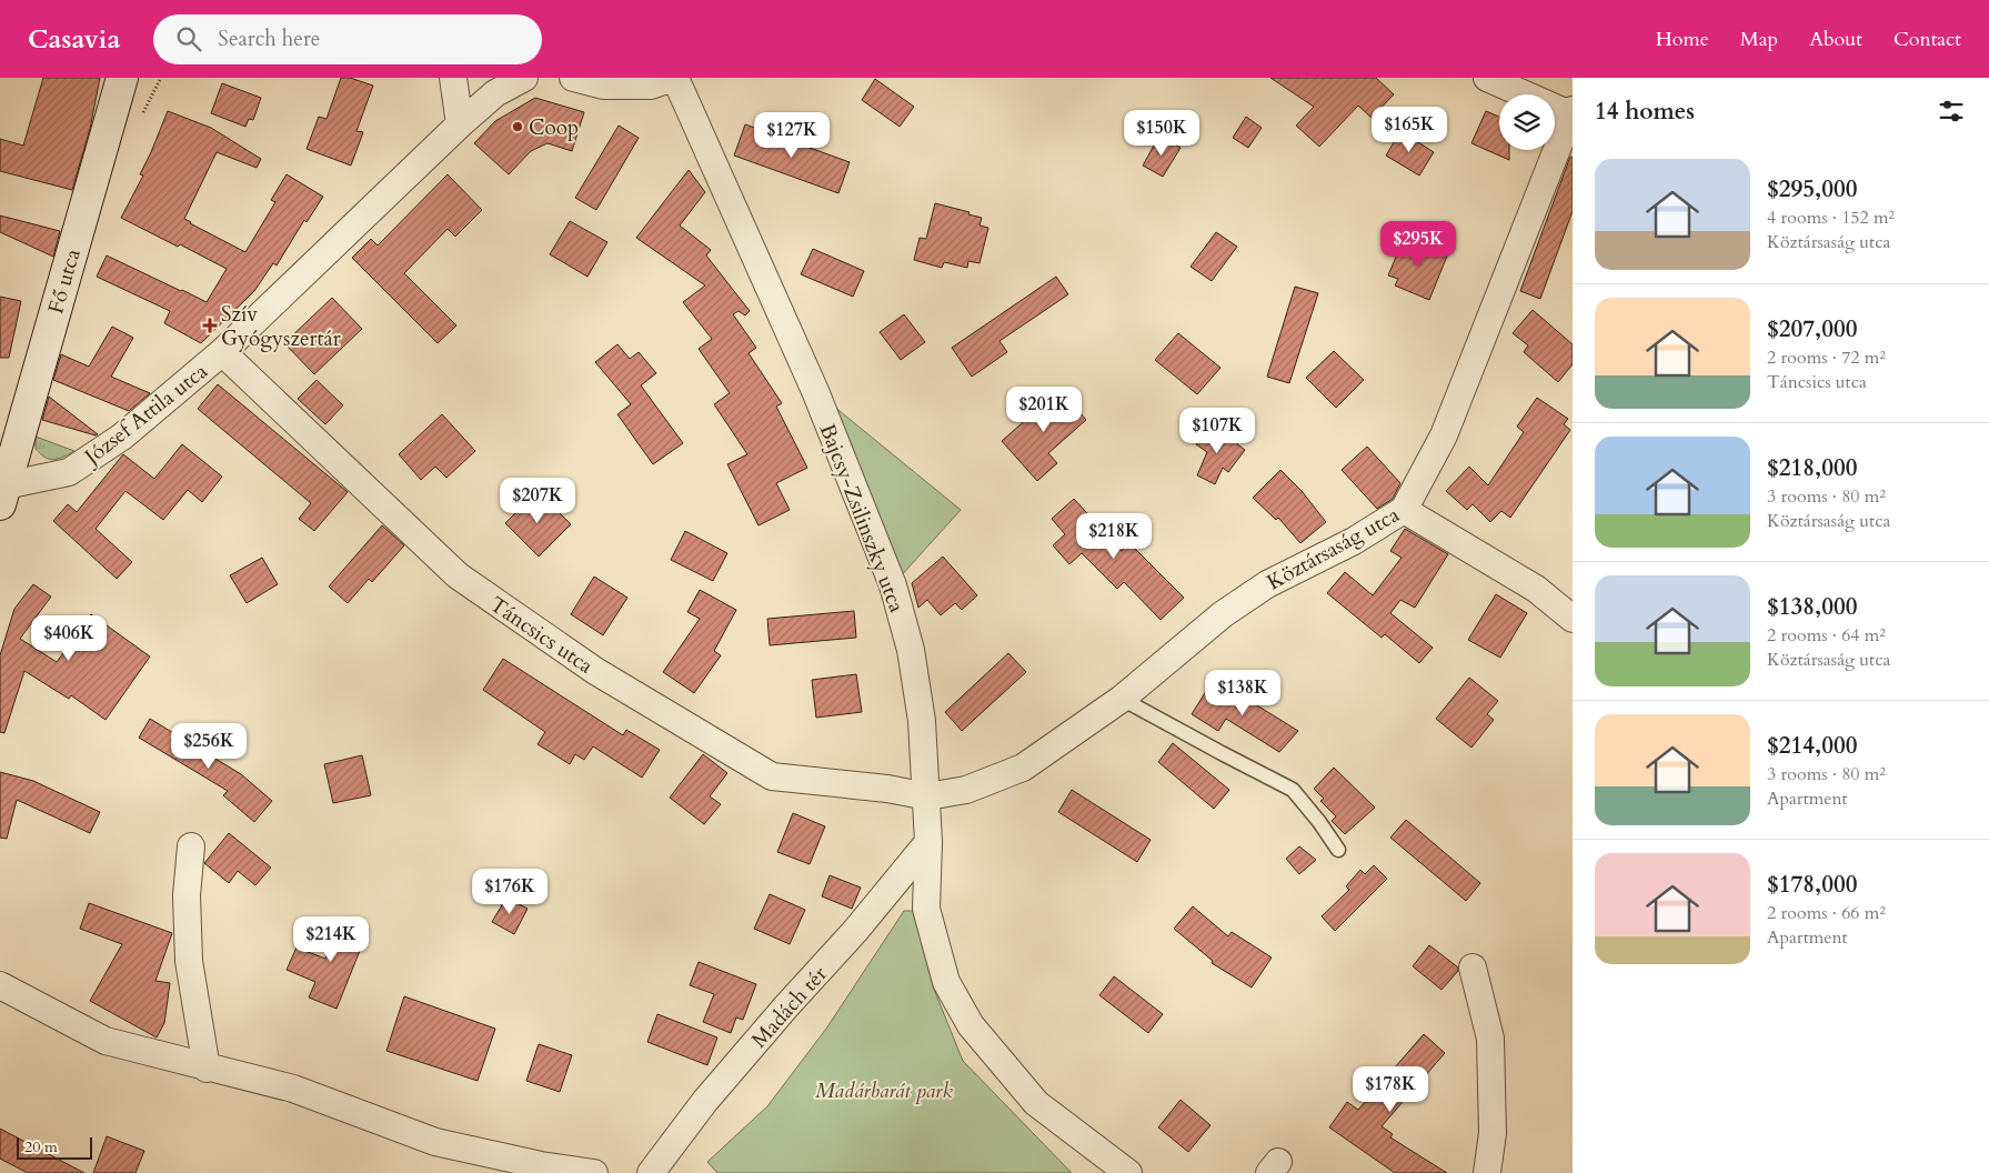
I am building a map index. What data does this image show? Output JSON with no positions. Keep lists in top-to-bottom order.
{
  "streets": {
    "main road": ["Fő utca"],
    "street": [
      "József Attila utca",
      "Bajcsy-Zsilinszky utca",
      "Köztársaság utca",
      "Táncsics utca",
      "Madách tér"
    ]
  },
  "crossings": [
    ["Fő utca", "József Attila utca"],
    ["József Attila utca", "Táncsics utca"],
    ["Bajcsy-Zsilinszky utca", "Köztársaság utca"],
    ["Bajcsy-Zsilinszky utca", "Táncsics utca"],
    ["Bajcsy-Zsilinszky utca", "Madách tér"],
    ["Köztársaság utca", "Táncsics utca"]
  ],
  "parks": ["Madárbarát park"],
  "places": {
    "other": ["Coop"],
    "health": ["Szív Gyógyszertár"]
  },
  "scale_bar": "20 m",
  "page": {
    "header": "Casavia",
    "search": "Search here",
    "nav": [
      "Home",
      "Map",
      "About",
      "Contact"
    ],
    "heading": "14 homes",
    "price": [
      "$165K",
      "$150K",
      "$127K",
      "$295K",
      "$201K",
      "$107K",
      "$207K",
      "$218K",
      "$406K",
      "$138K",
      "$256K",
      "$176K",
      "$214K",
      "$178K"
    ],
    "list": [
      {
        "name": "$295,000",
        "note": "4 rooms · 152 m² · Köztársaság utca"
      },
      {
        "name": "$207,000",
        "note": "2 rooms · 72 m² · Táncsics utca"
      },
      {
        "name": "$218,000",
        "note": "3 rooms · 80 m² · Köztársaság utca"
      },
      {
        "name": "$138,000",
        "note": "2 rooms · 64 m² · Köztársaság utca"
      },
      {
        "name": "$214,000",
        "note": "3 rooms · 80 m² · Apartment"
      },
      {
        "name": "$178,000",
        "note": "2 rooms · 66 m² · Apartment"
      }
    ],
    "scale": "20 m"
  }
}
